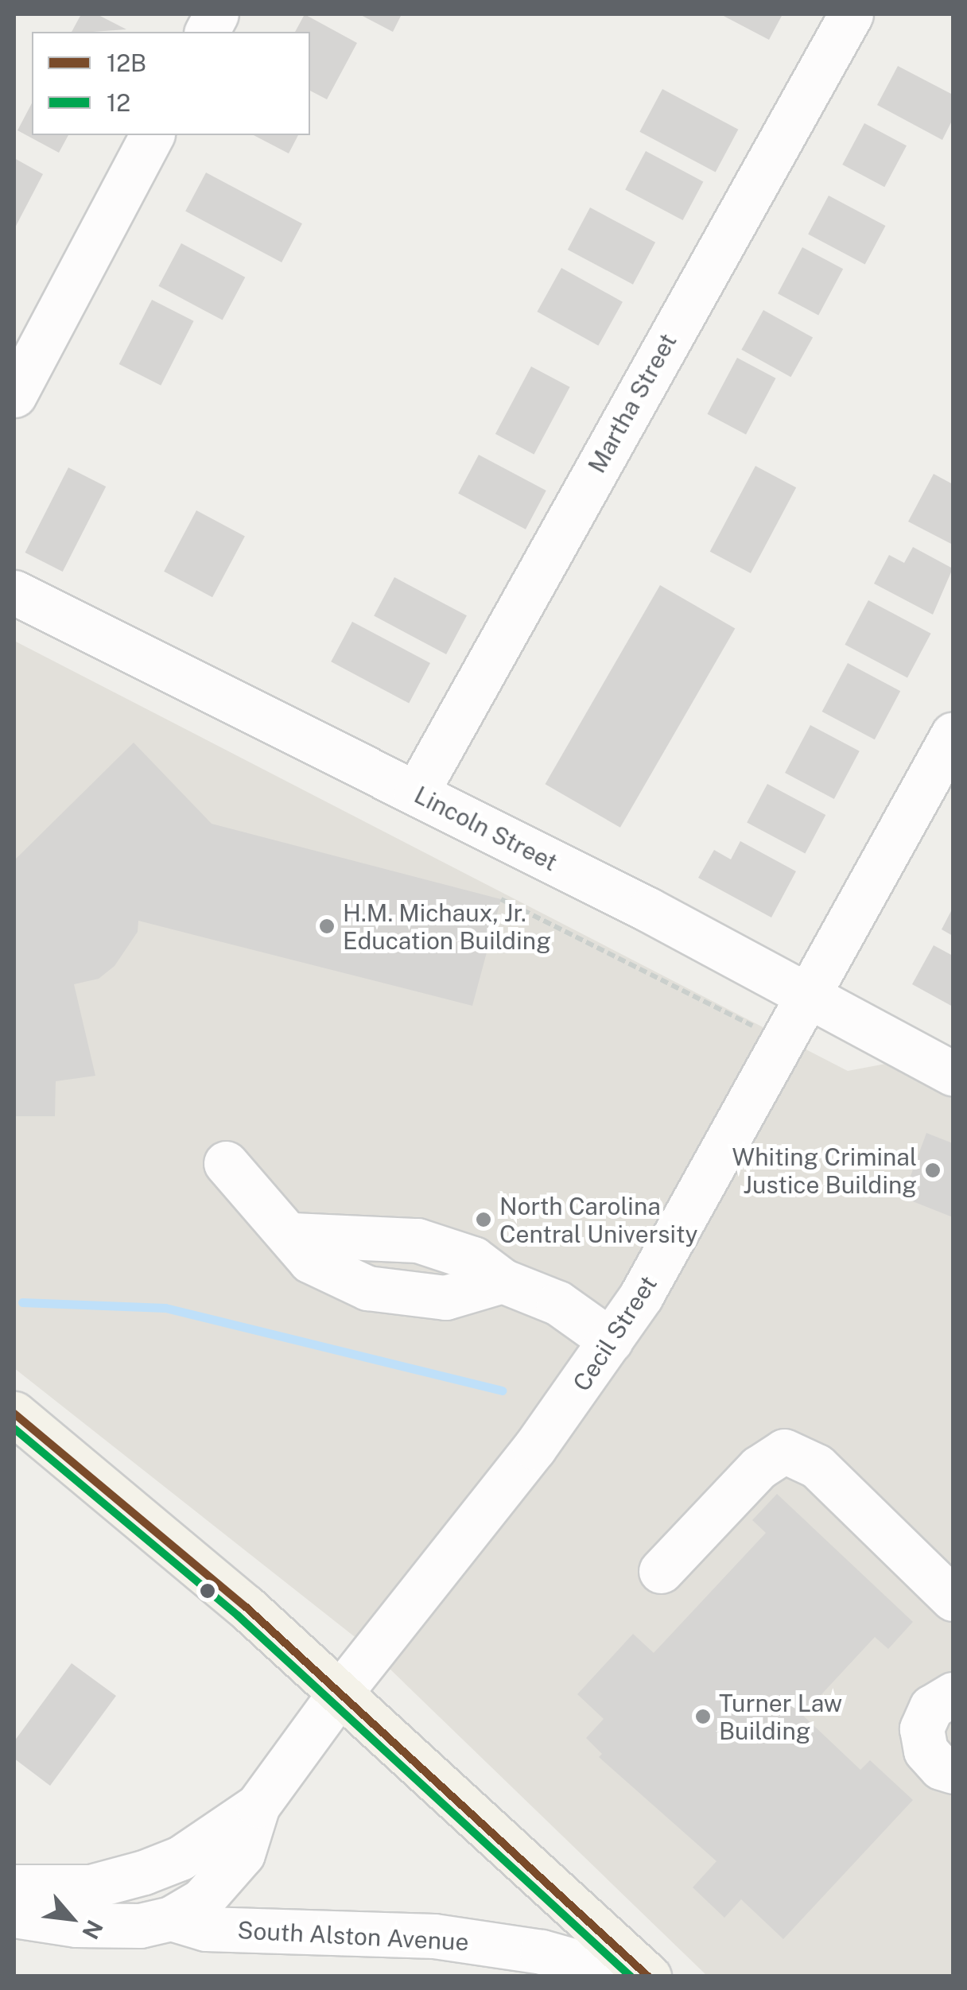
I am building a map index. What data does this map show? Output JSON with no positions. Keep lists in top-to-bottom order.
{
  "streets": {
    "street": [
      "Martha Street",
      "Lincoln Street",
      "Cecil Street",
      "South Alston Avenue"
    ]
  },
  "crossings": [
    ["Martha Street", "Lincoln Street"],
    ["Lincoln Street", "Cecil Street"],
    ["Cecil Street", "South Alston Avenue"]
  ],
  "places": [
    "H.M. Michaux, Jr. Education Building",
    "Whiting Criminal Justice Building",
    "North Carolina Central University",
    "Turner Law Building"
  ],
  "lines": ["transit line 12B", "transit line 12"],
  "legend": ["12B", "12"],
  "north": "bottom right"
}
